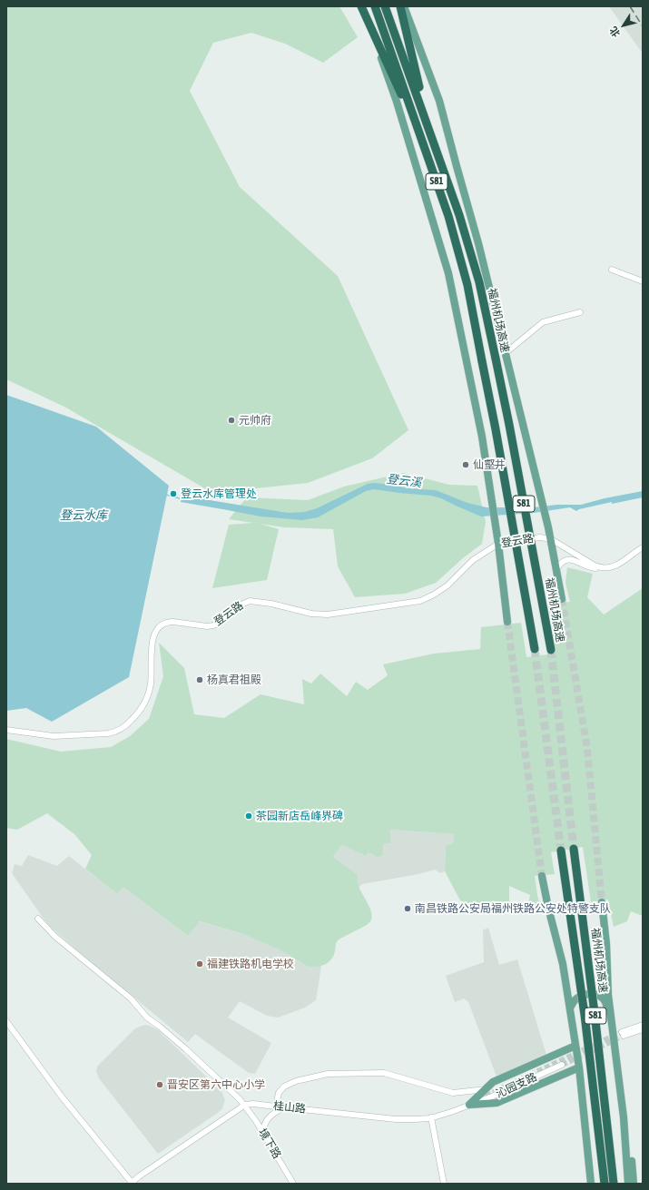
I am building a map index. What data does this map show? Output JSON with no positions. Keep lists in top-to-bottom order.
{
  "streets": {
    "highway": ["S81", "福州机场高速"],
    "street": [
      "登云路",
      "沁园支路",
      "桂山路",
      "境下路"
    ]
  },
  "crossings": [
    ["沁园支路", "桂山路"],
    ["桂山路", "境下路"]
  ],
  "water": ["登云溪", "登云水库"],
  "places": [
    "元帅府",
    "仙壑井",
    "登云水库管理处",
    "杨真君祖殿",
    "茶园新店岳峰界碑",
    "南昌铁路公安局福州铁路公安处特警支队",
    "福建铁路机电学校",
    "晋安区第六中心小学"
  ],
  "north": "bottom left"
}
